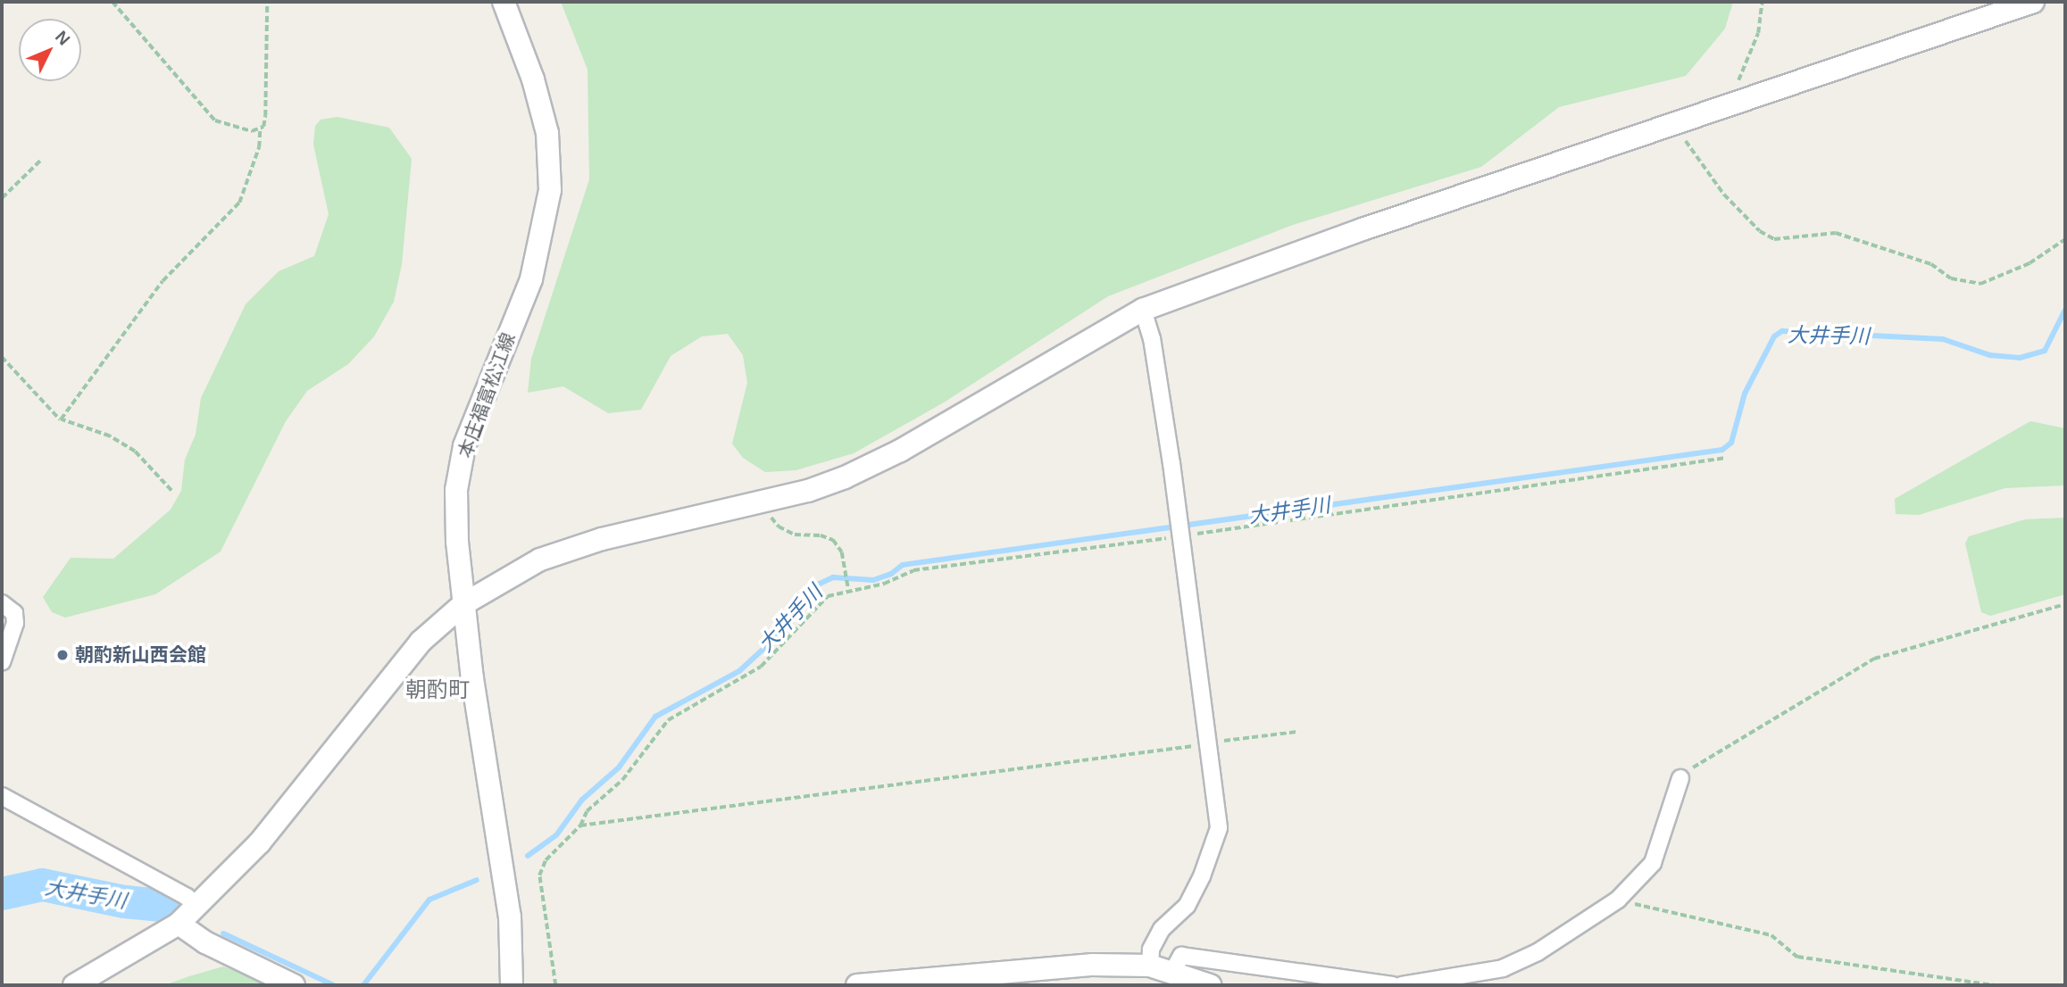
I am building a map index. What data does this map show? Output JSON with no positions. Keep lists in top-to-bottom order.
{
  "streets": {
    "street": ["本庄福富松江線"]
  },
  "districts": ["朝酌町"],
  "water": ["大井手川"],
  "places": ["朝酌新山西会館"],
  "north": "top right"
}
